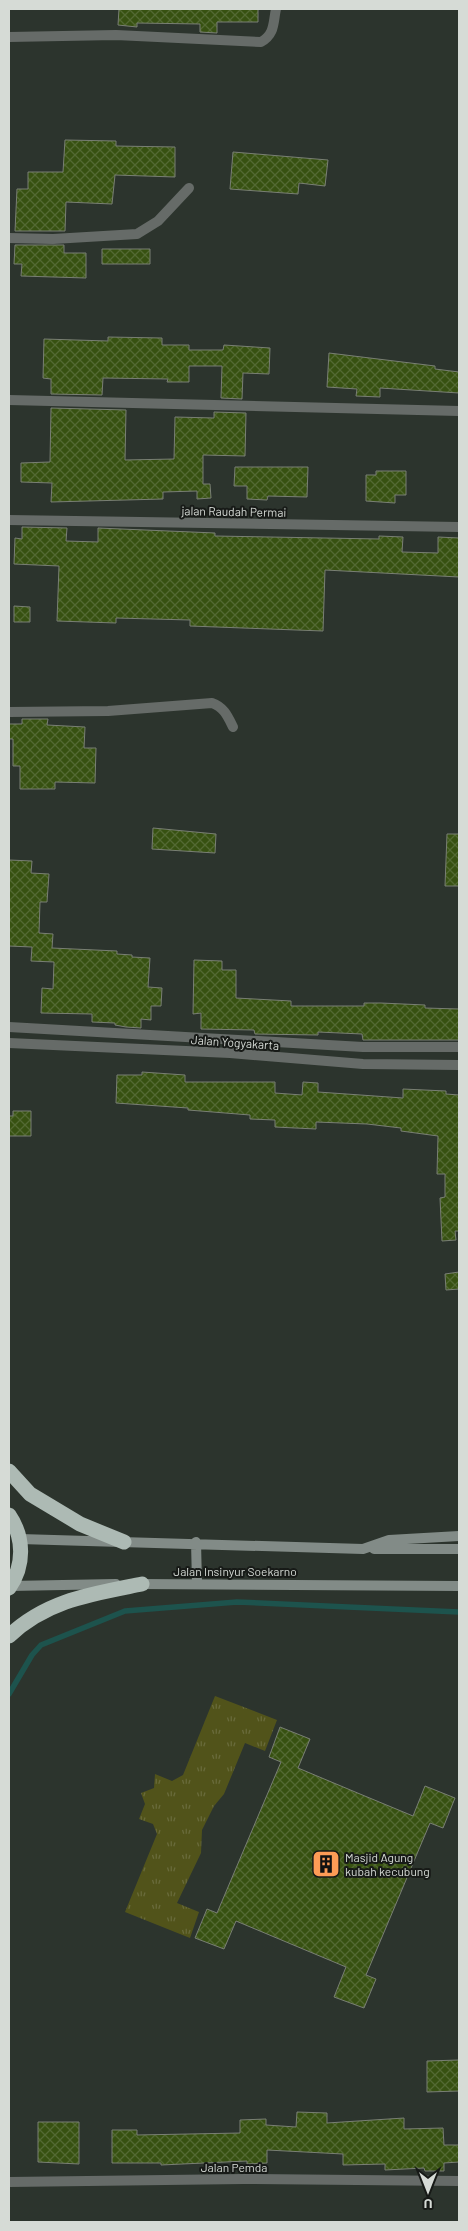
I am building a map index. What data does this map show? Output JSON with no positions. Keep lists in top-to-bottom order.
{
  "streets": {
    "street": [
      "jalan Raudah Permai",
      "Jalan Yogyakarta",
      "Jalan Insinyur Soekarno",
      "Jalan Pemda"
    ]
  },
  "places": {
    "building": ["Masjid Agung kubah kecubung"]
  },
  "north": "bottom"
}
